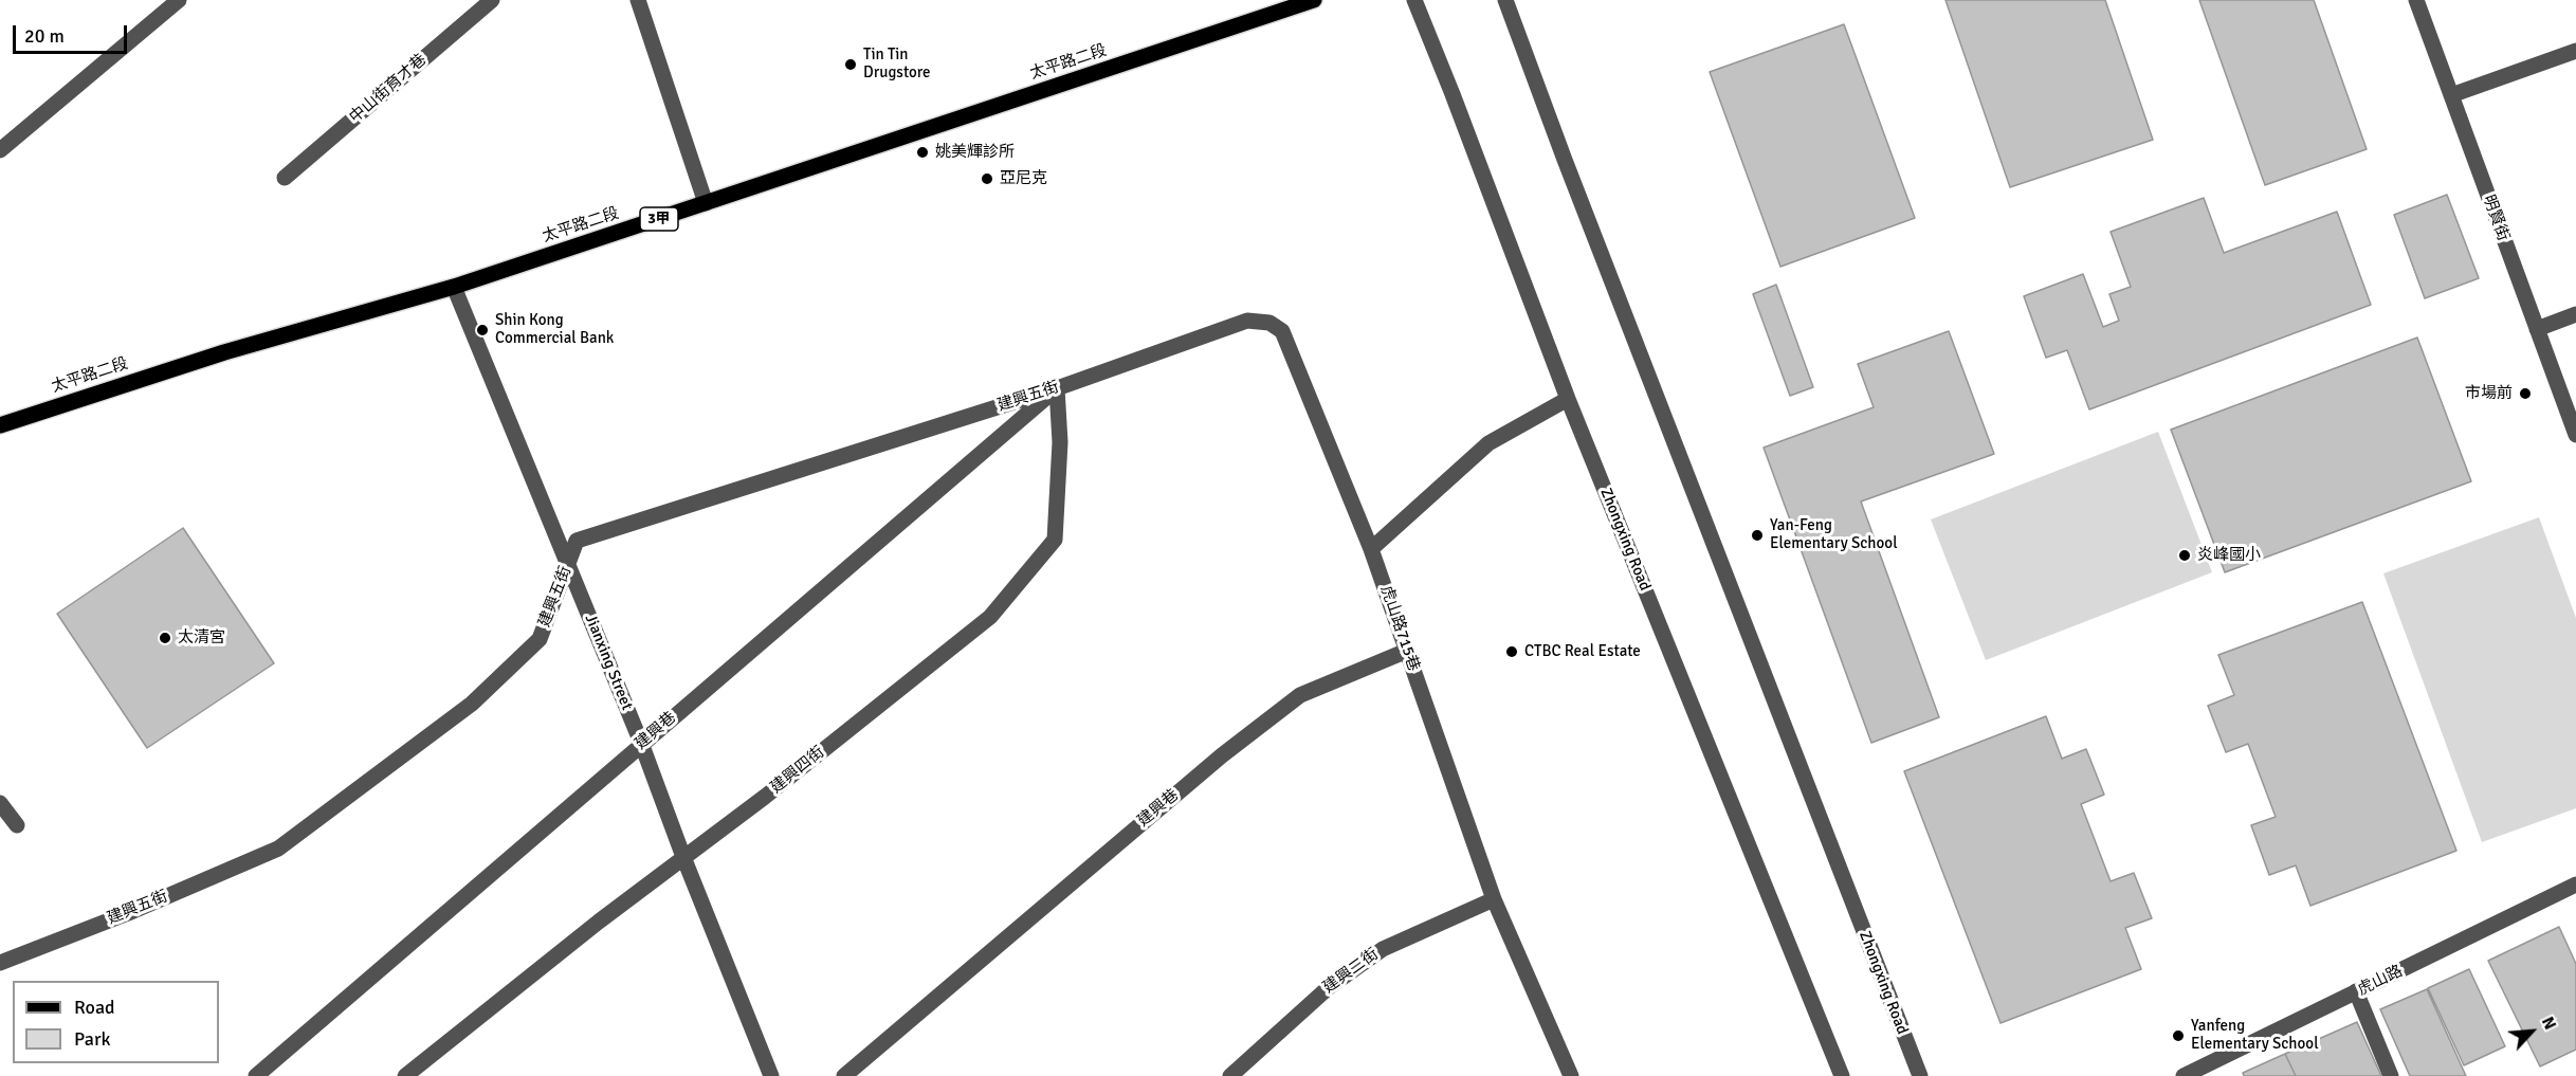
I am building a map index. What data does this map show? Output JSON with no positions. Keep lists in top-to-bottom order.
{
  "streets": {
    "main road": ["太平路二段", "3甲"],
    "street": [
      "中山街育才巷",
      "明賢街",
      "建興五街",
      "Zhongxing Road",
      "虎山路715巷",
      "Jianxing Street",
      "建興巷",
      "建興四街",
      "建興二街",
      "虎山路"
    ]
  },
  "crossings": [
    ["太平路二段", "Jianxing Street"],
    ["建興五街", "虎山路715巷"],
    ["建興五街", "Jianxing Street"],
    ["建興五街", "建興巷"],
    ["建興五街", "建興四街"],
    ["虎山路715巷", "建興巷"],
    ["虎山路715巷", "建興二街"],
    ["Jianxing Street", "建興巷"],
    ["Jianxing Street", "建興四街"],
    ["建興巷", "建興四街"]
  ],
  "places": [
    "Tin Tin Drugstore",
    "姚美輝診所",
    "亞尼克",
    "Shin Kong Commercial Bank",
    "市場前",
    "Yan-Feng Elementary School",
    "炎峰國小",
    "太清宮",
    "CTBC Real Estate",
    "Yanfeng Elementary School"
  ],
  "legend": ["Road", "Park"],
  "scale_bar": "20 m",
  "north": "top right"
}
